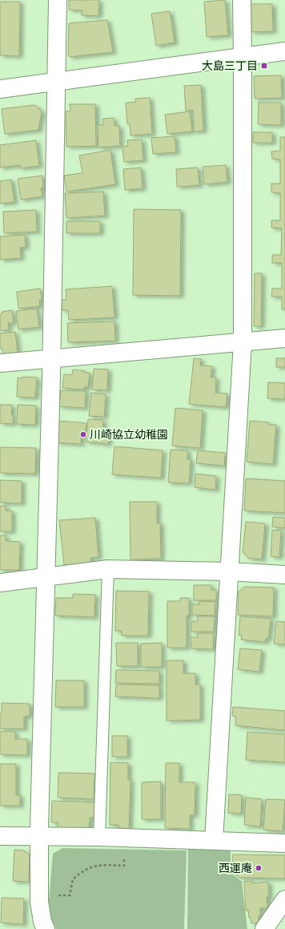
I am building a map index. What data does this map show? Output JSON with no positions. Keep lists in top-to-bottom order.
{
  "places": {
    "transit": ["大島三丁目"],
    "other": ["川崎協立幼稚園", "西運庵"]
  }
}
